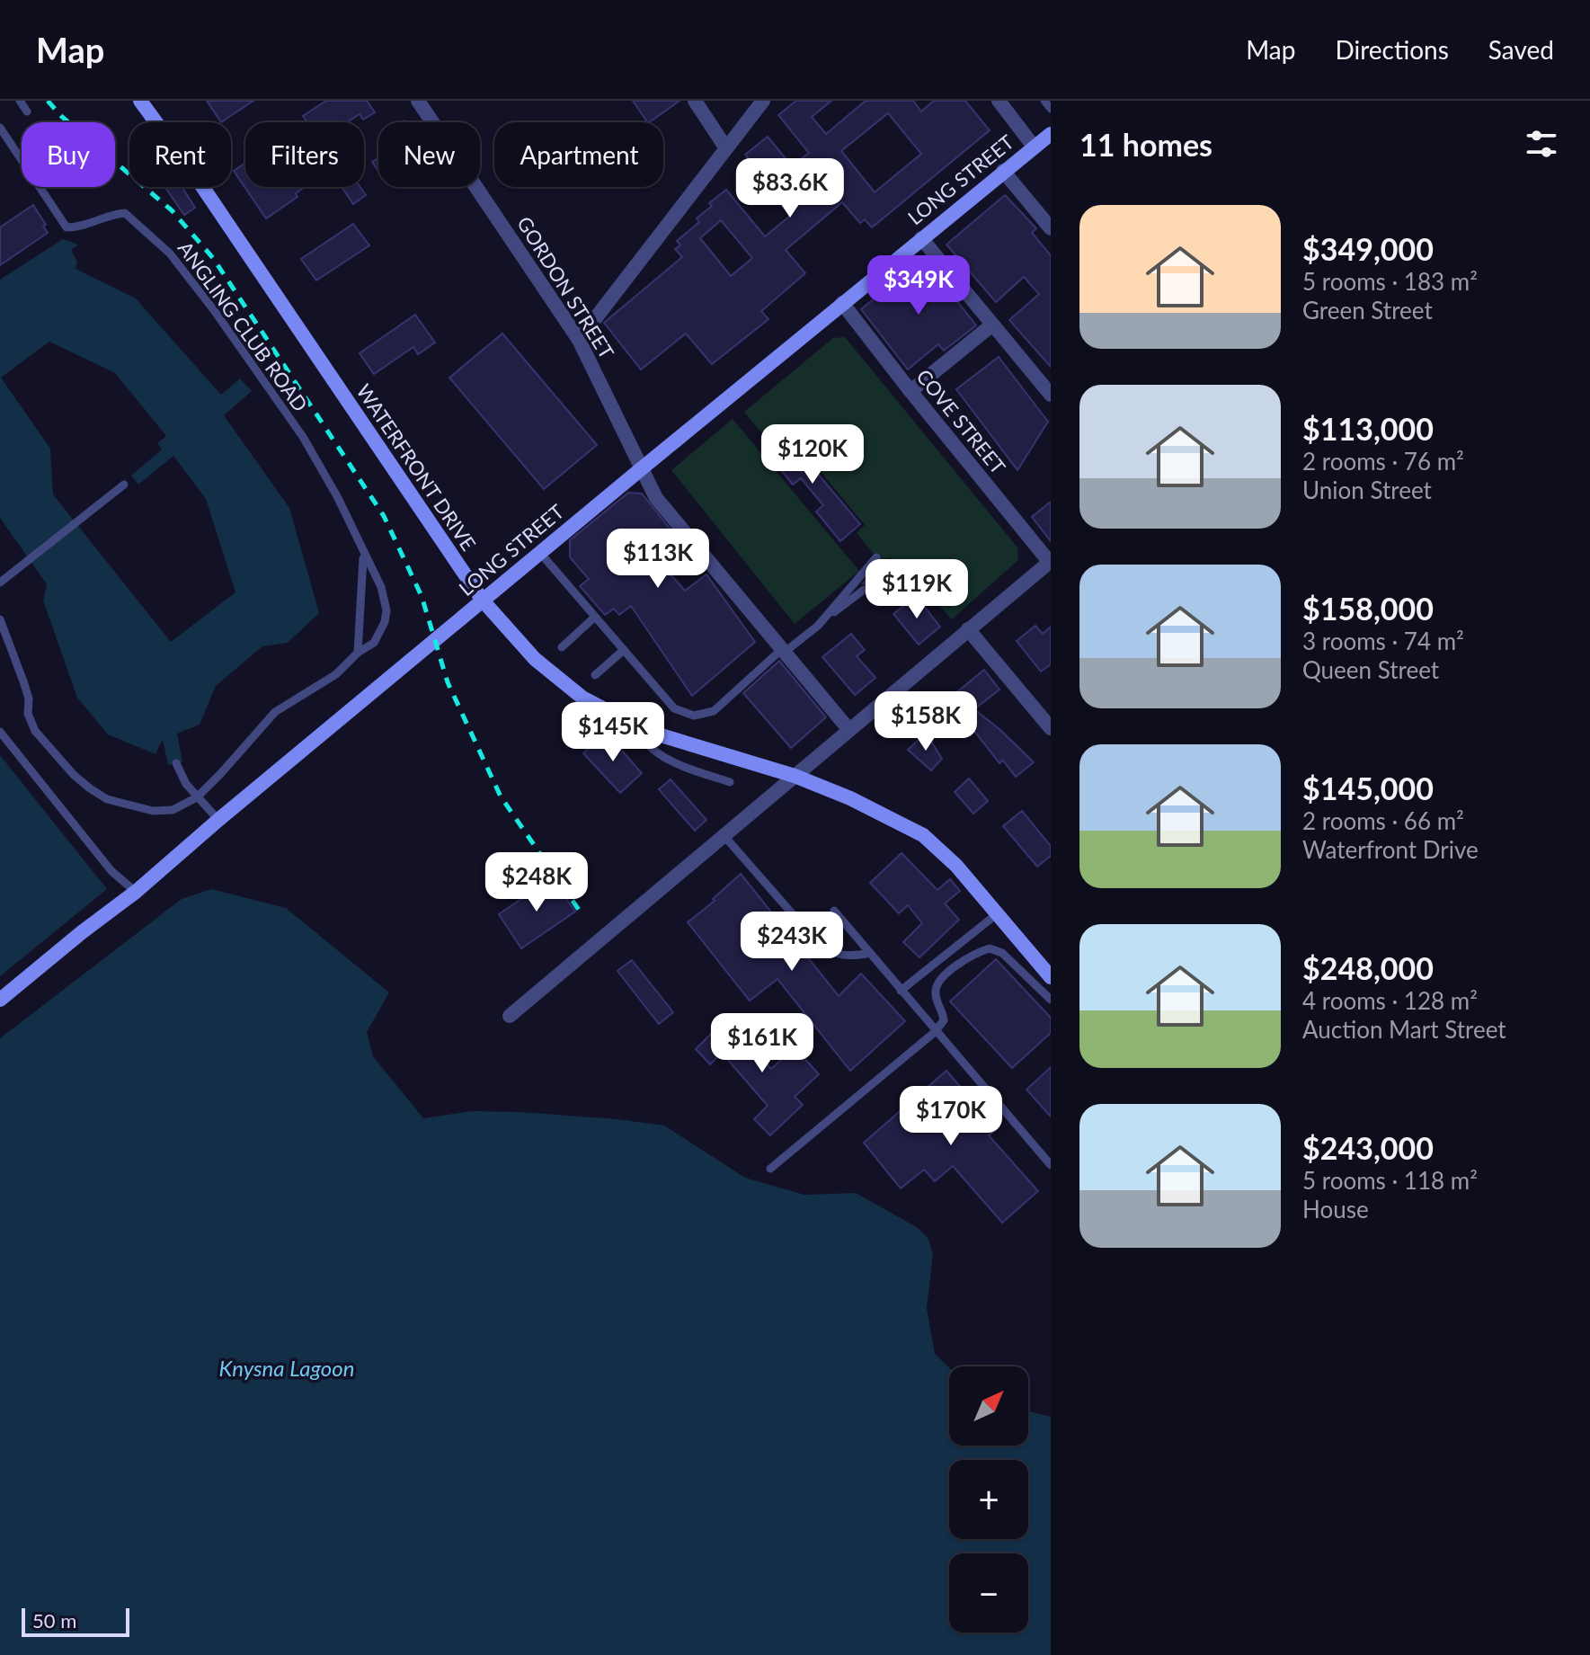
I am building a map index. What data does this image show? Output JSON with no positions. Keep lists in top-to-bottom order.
{
  "streets": {
    "street": [
      "LONG STREET",
      "GORDON STREET",
      "COVE STREET",
      "WATERFRONT DRIVE"
    ],
    "lane": ["ANGLING CLUB ROAD"]
  },
  "crossings": [
    ["LONG STREET", "GORDON STREET"],
    ["LONG STREET", "COVE STREET"],
    ["LONG STREET", "WATERFRONT DRIVE"]
  ],
  "water": ["Knysna Lagoon"],
  "scale_bar": "50 m",
  "north": "top right",
  "page": {
    "header": "Map",
    "nav": ["Map", "Directions", "Saved"],
    "heading": "11 homes",
    "chip": [
      "Buy",
      "Rent",
      "Filters",
      "New",
      "Apartment"
    ],
    "price": [
      "$83.6K",
      "$349K",
      "$120K",
      "$113K",
      "$119K",
      "$158K",
      "$145K",
      "$248K",
      "$243K",
      "$161K",
      "$170K"
    ],
    "list": [
      {
        "name": "$349,000",
        "note": "5 rooms · 183 m² · Green Street"
      },
      {
        "name": "$113,000",
        "note": "2 rooms · 76 m² · Union Street"
      },
      {
        "name": "$158,000",
        "note": "3 rooms · 74 m² · Queen Street"
      },
      {
        "name": "$145,000",
        "note": "2 rooms · 66 m² · Waterfront Drive"
      },
      {
        "name": "$248,000",
        "note": "4 rooms · 128 m² · Auction Mart Street"
      },
      {
        "name": "$243,000",
        "note": "5 rooms · 118 m² · House"
      }
    ],
    "map_buttons": ["+", "−"],
    "scale": "50 m"
  }
}
